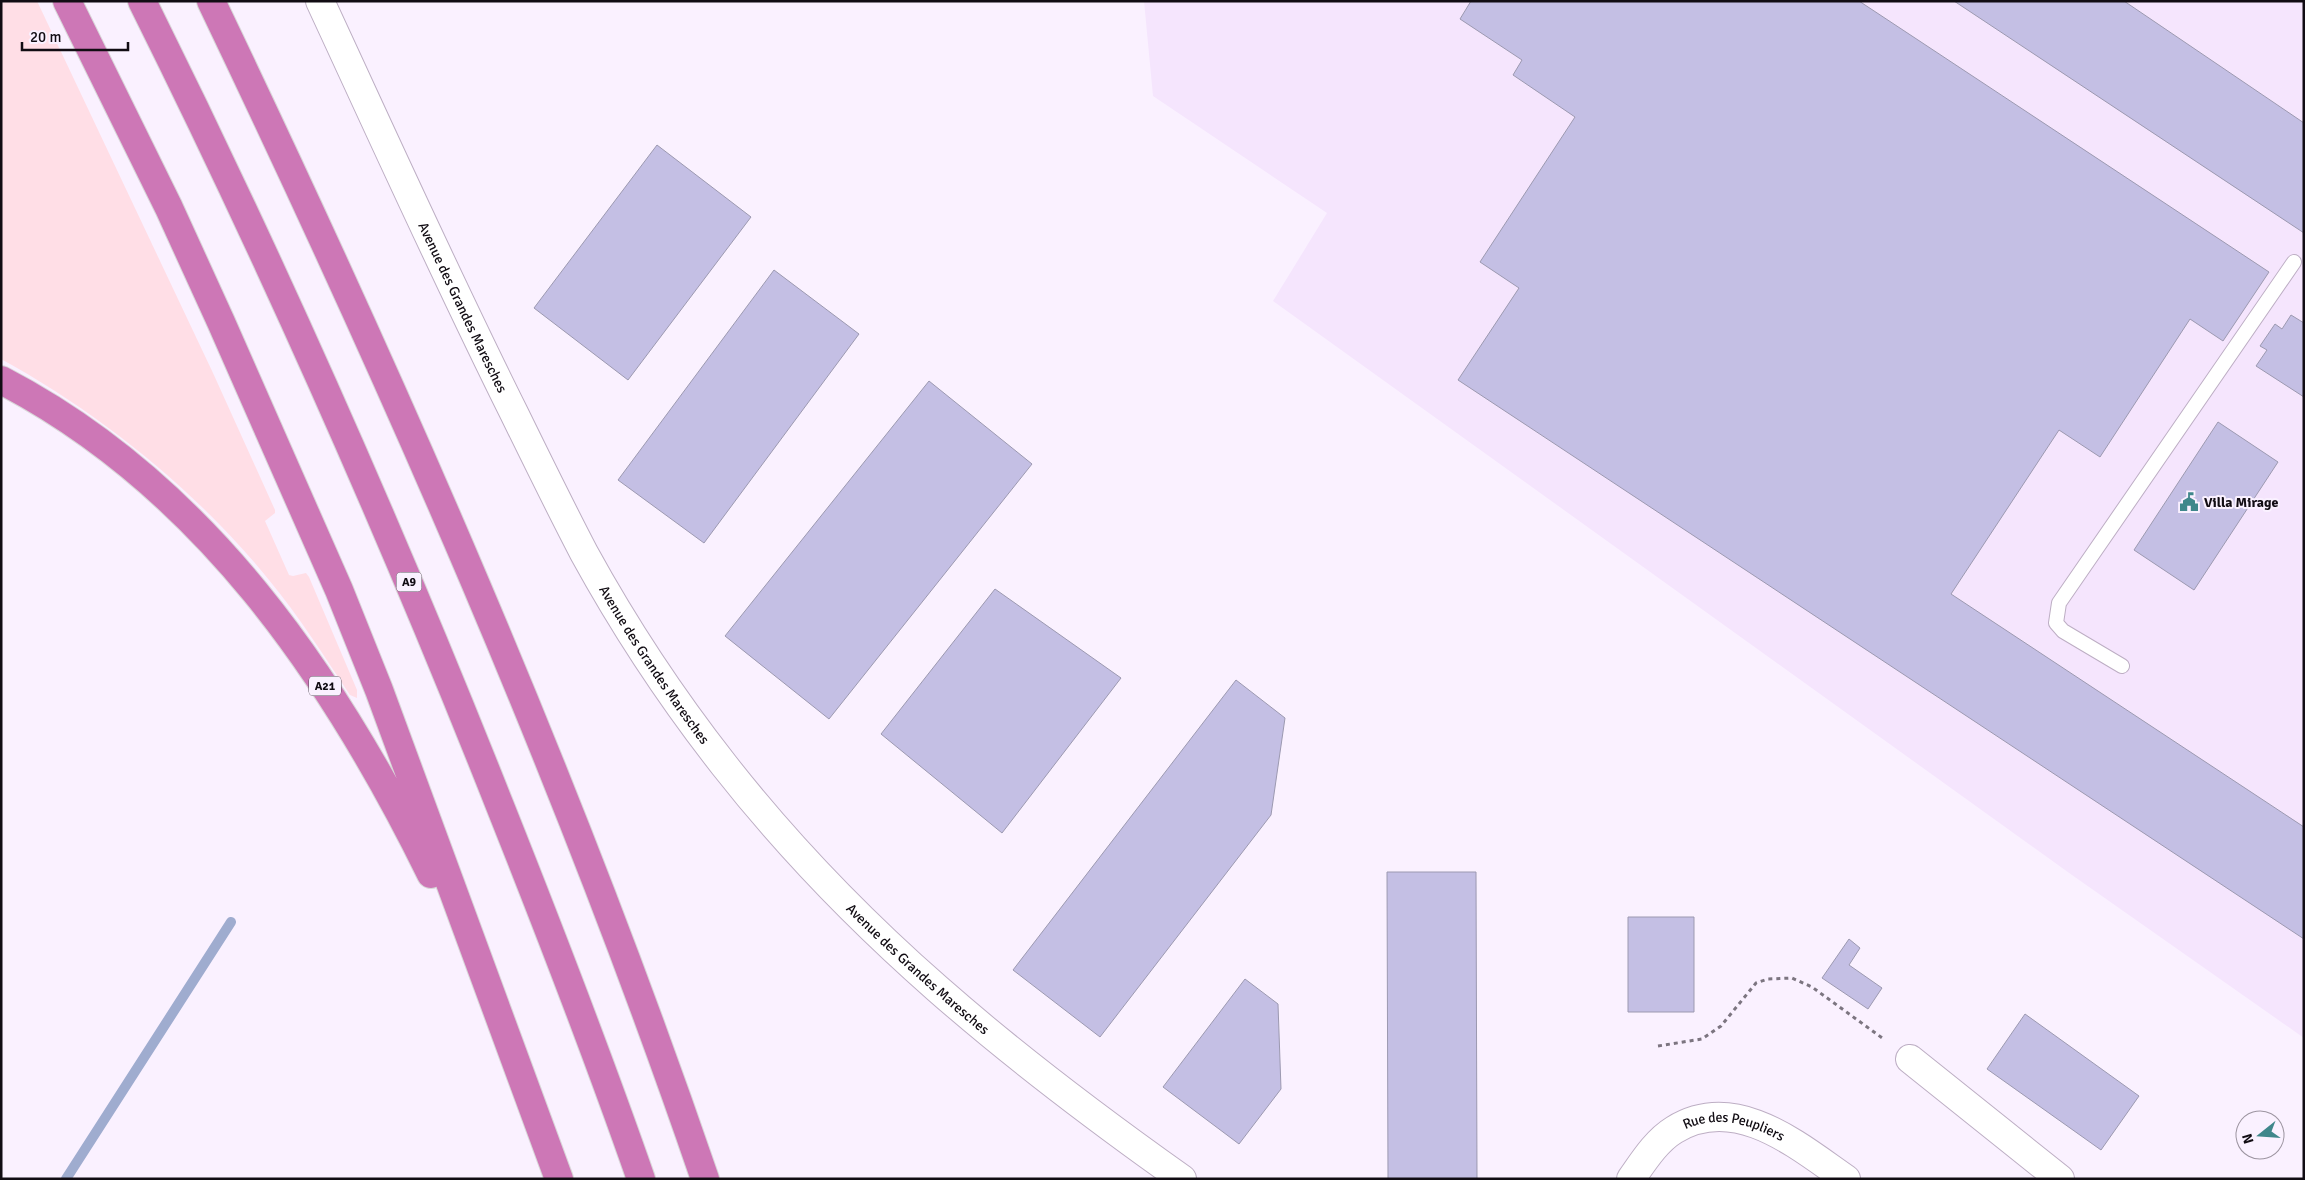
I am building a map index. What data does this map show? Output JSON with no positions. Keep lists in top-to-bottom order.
{
  "streets": {
    "highway": ["A9", "A21"],
    "main road": ["Avenue des Grandes Maresches", "Rue des Peupliers"]
  },
  "places": {
    "public building": ["Villa Mirage"]
  },
  "scale_bar": "20 m",
  "north": "left"
}
